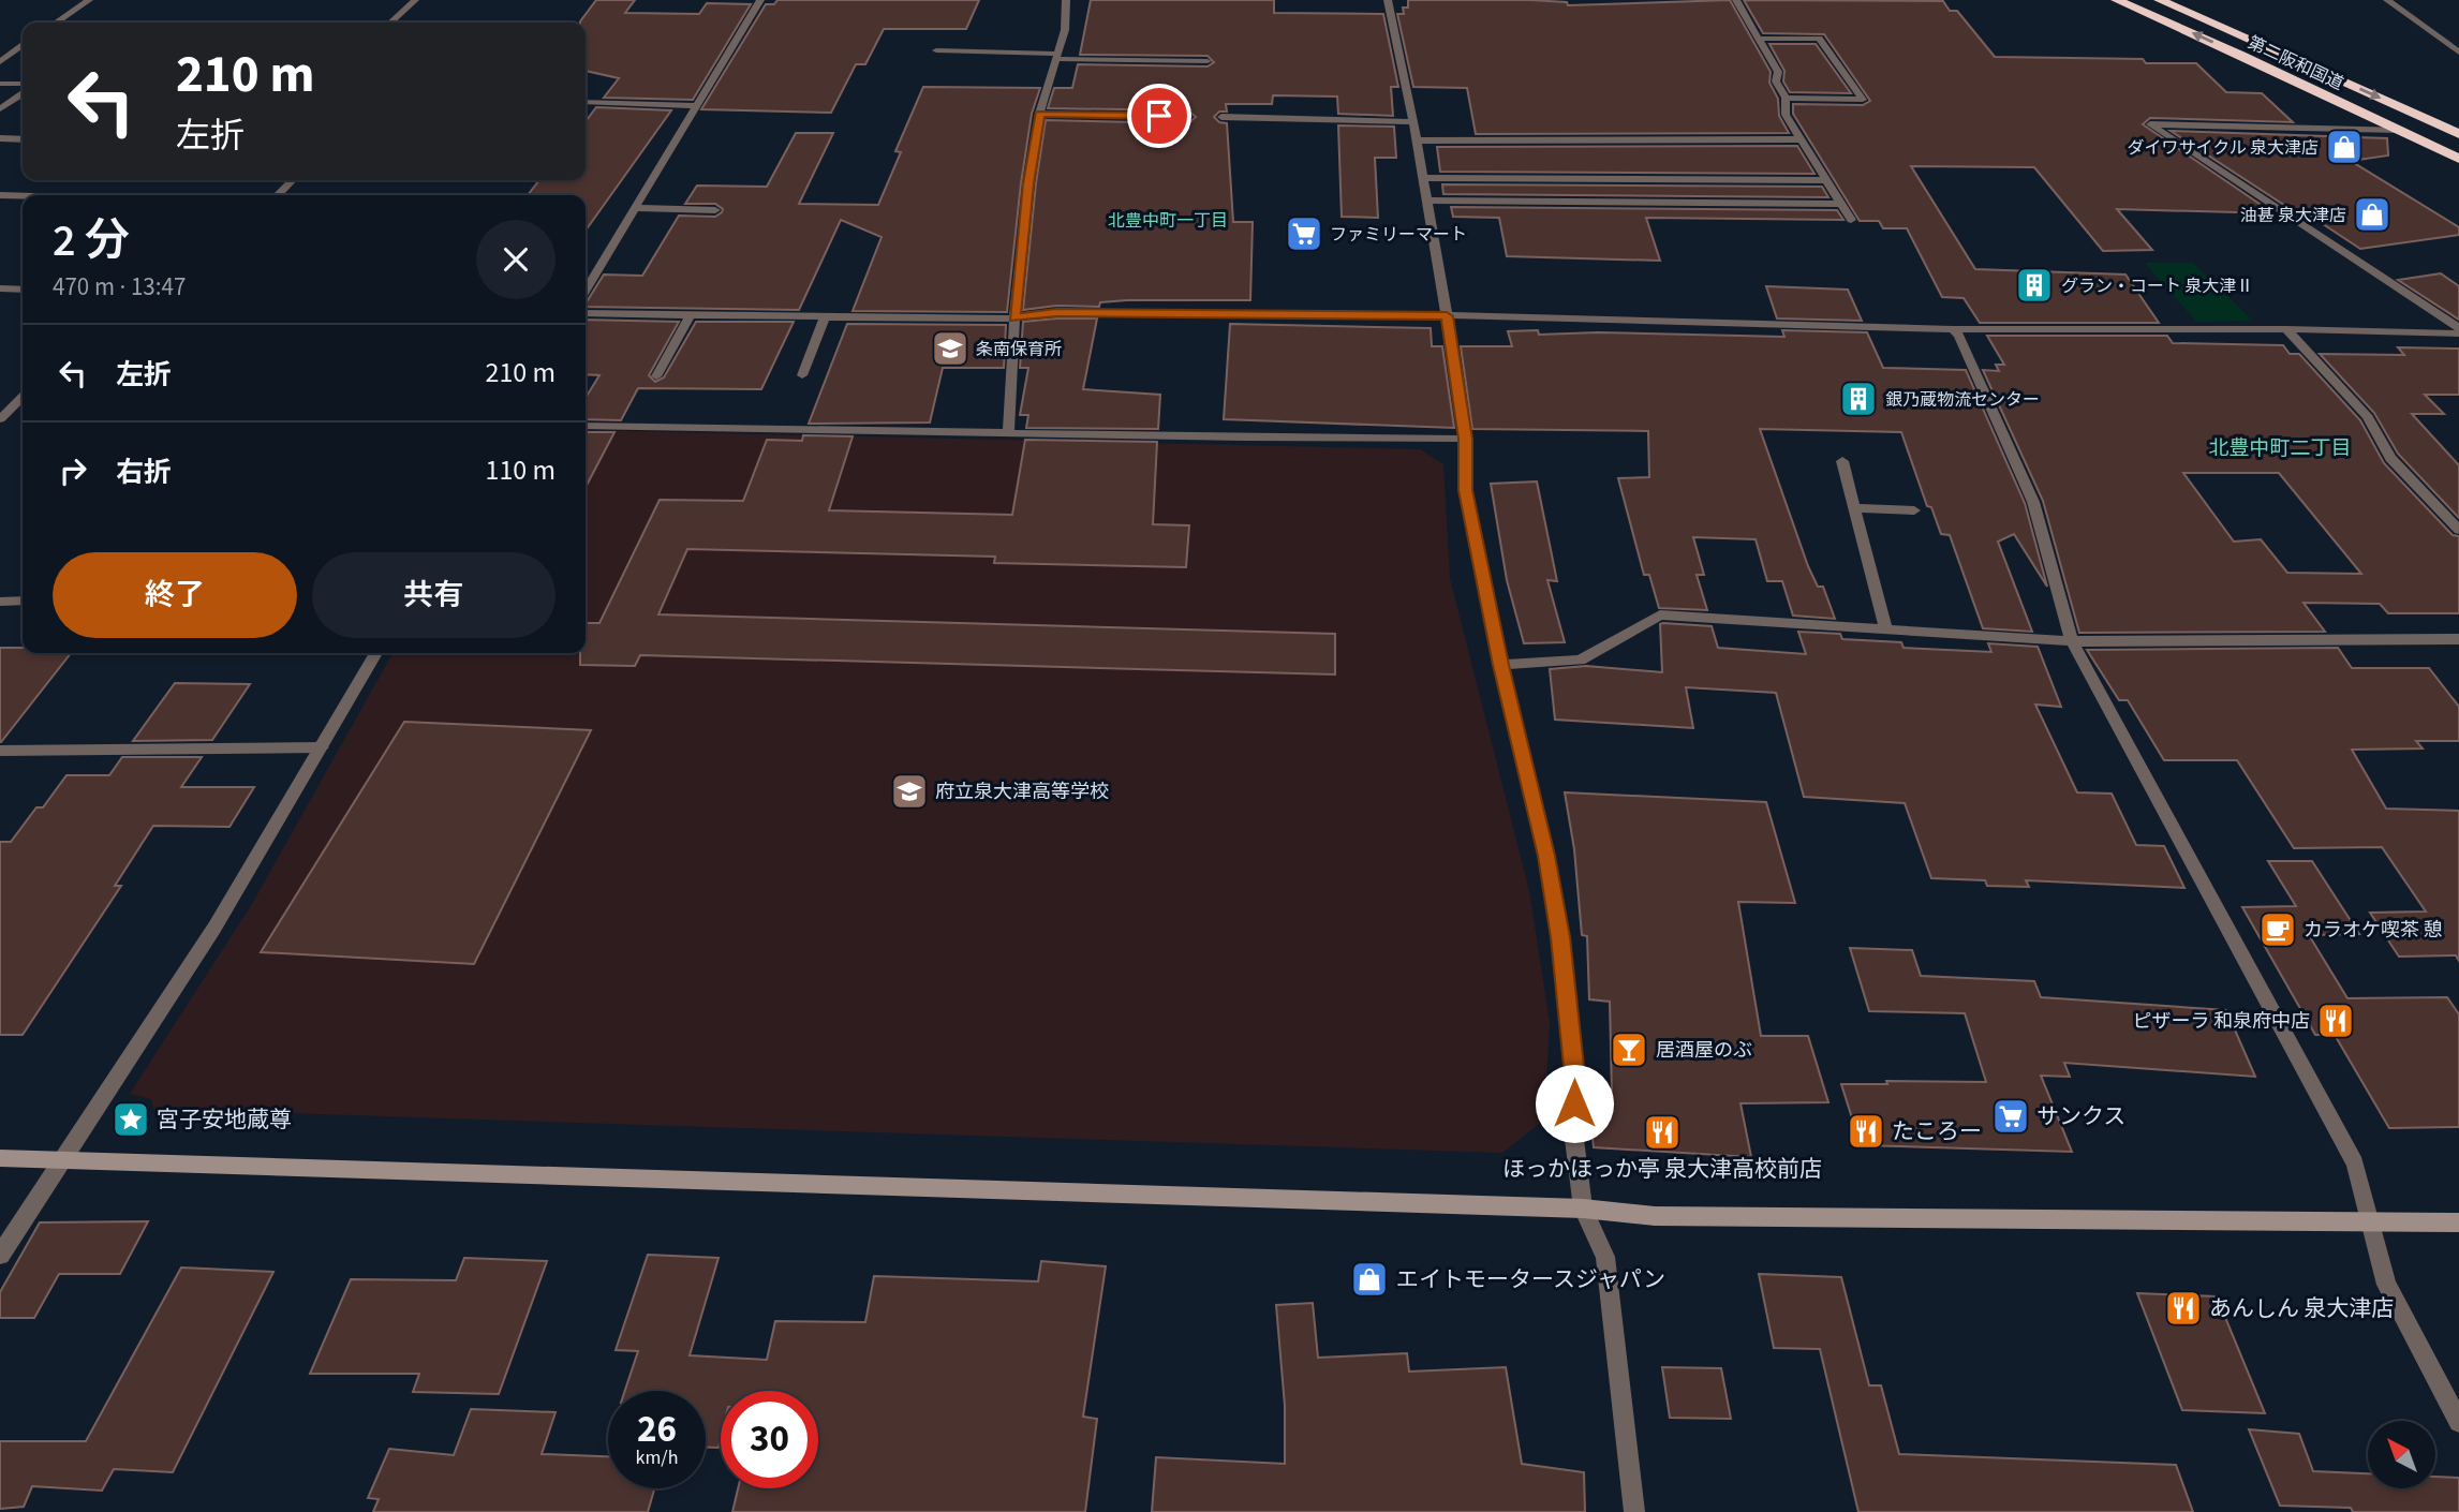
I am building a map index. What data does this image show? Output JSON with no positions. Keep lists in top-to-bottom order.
{
  "streets": {
    "highway": ["第二阪和国道"]
  },
  "districts": ["北豊中町一丁目", "北豊中町二丁目"],
  "places": {
    "shop": ["ダイワサイクル 泉大津店", "油甚 泉大津店", "エイトモータースジャパン"],
    "supermarket": ["ファミリーマート", "サンクス"],
    "building": ["グラン・コート 泉大津Ⅱ", "銀乃蔵物流センター"],
    "school or university": ["条南保育所", "府立泉大津高等学校"],
    "cafe": ["カラオケ喫茶 憩"],
    "restaurant": [
      "ピザーラ 和泉府中店",
      "たころー",
      "ほっかほっか亭 泉大津高校前店",
      "あんしん 泉大津店"
    ],
    "bar": ["居酒屋のぶ"],
    "place": ["宮子安地蔵尊"]
  },
  "north": "top left",
  "page": {
    "turn": ["210 m", "左折"],
    "heading": ["2 分", "470 m · 13:47"],
    "list": [
      {
        "name": "左折",
        "value": "210 m"
      },
      {
        "name": "右折",
        "value": "110 m"
      }
    ],
    "buttons": ["終了", "共有"],
    "speed": "26 km/h",
    "limit": "30"
  }
}
